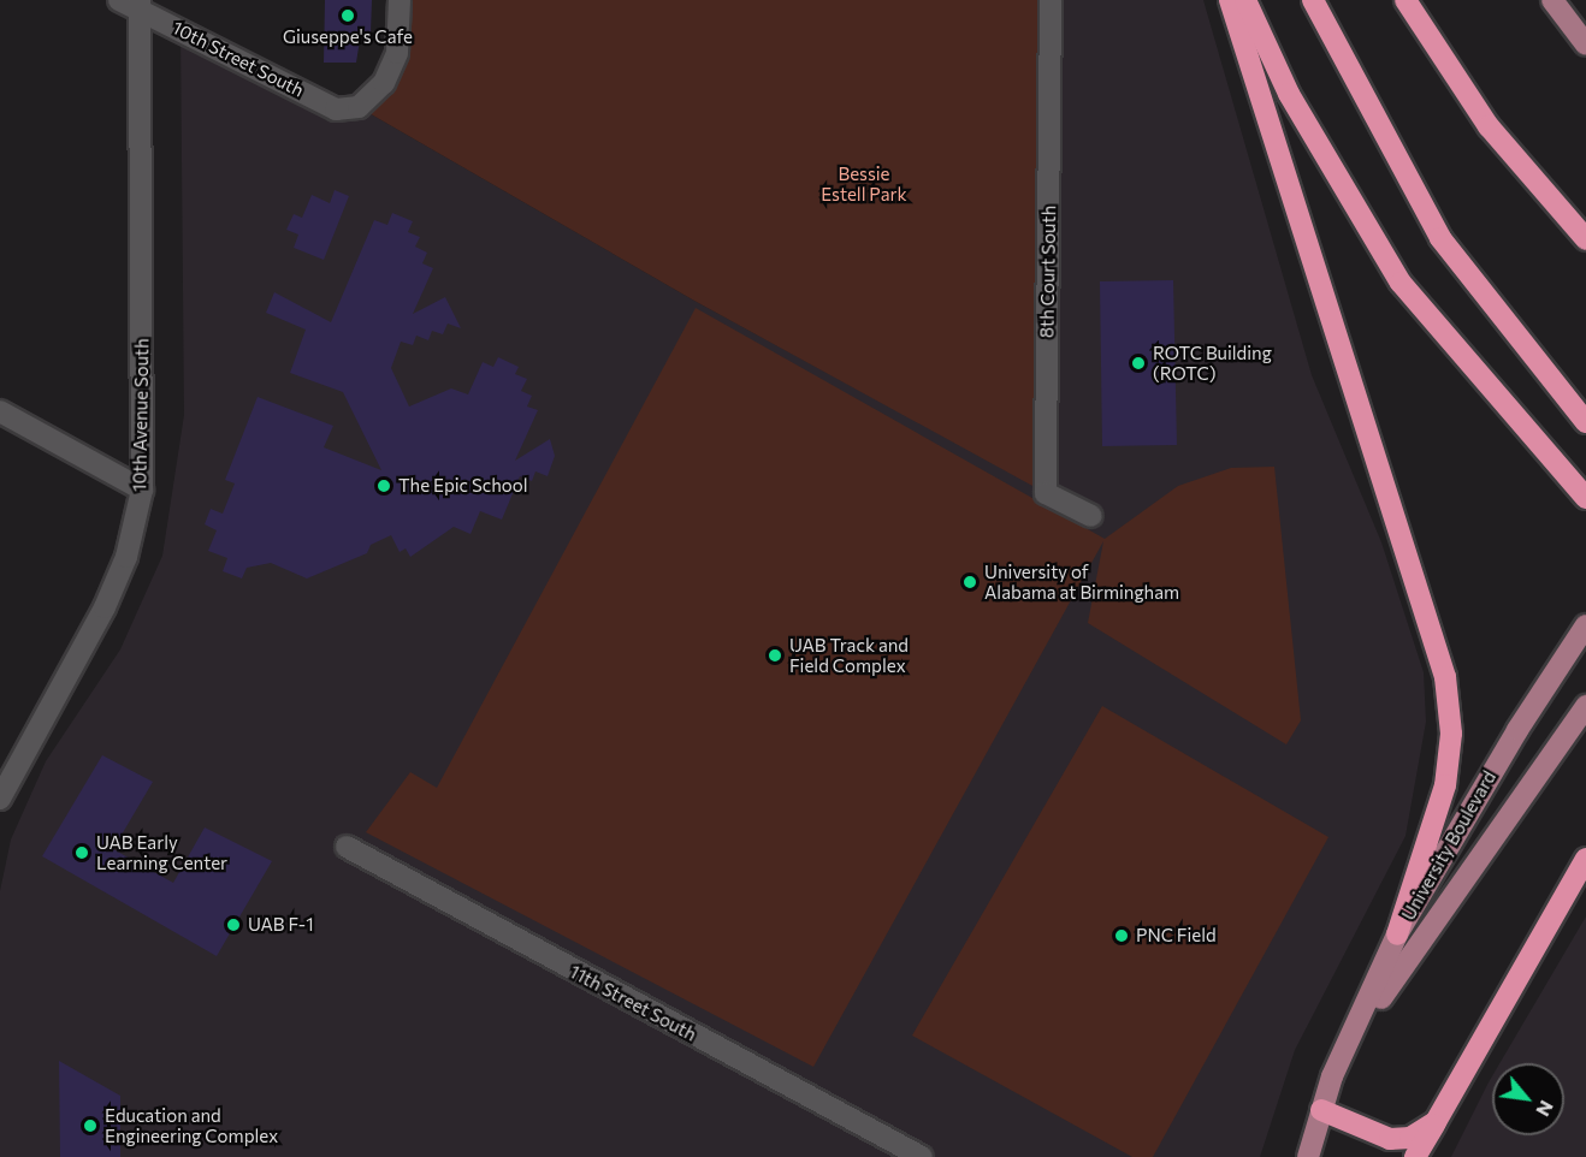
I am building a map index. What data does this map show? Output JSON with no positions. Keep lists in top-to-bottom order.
{
  "streets": {
    "main road": ["University Boulevard"],
    "street": [
      "10th Street South",
      "8th Court South",
      "10th Avenue South",
      "11th Street South"
    ]
  },
  "crossings": [
    ["10th Street South", "10th Avenue South"]
  ],
  "parks": ["Bessie Estell Park"],
  "places": [
    "Giuseppe's Cafe",
    "ROTC Building (ROTC)",
    "The Epic School",
    "University of Alabama at Birmingham",
    "UAB Track and Field Complex",
    "UAB Early Learning Center",
    "UAB F-1",
    "PNC Field",
    "Education and Engineering Complex"
  ],
  "north": "bottom right"
}
